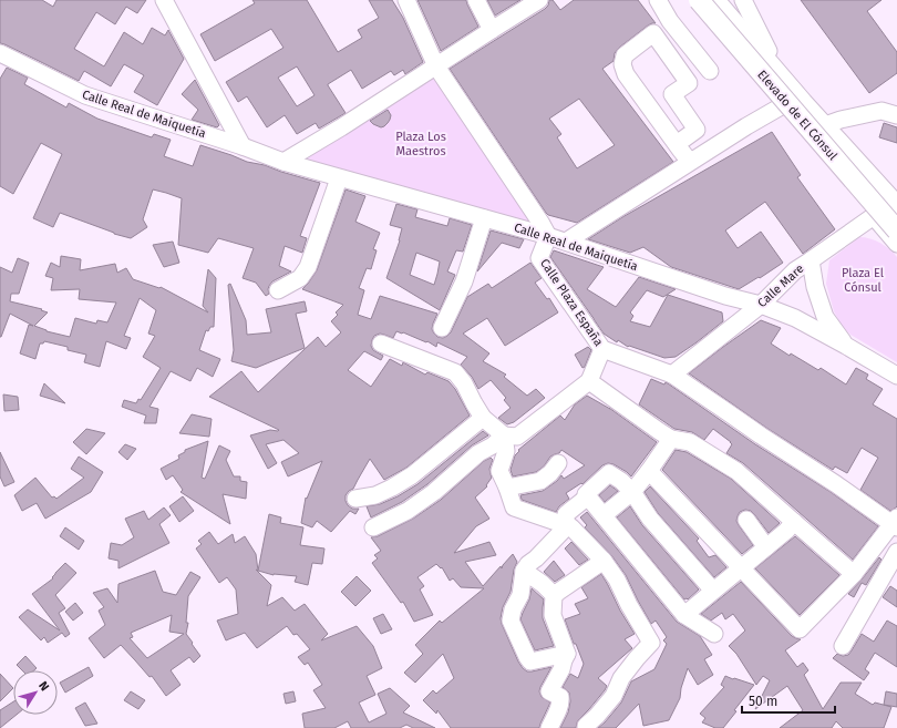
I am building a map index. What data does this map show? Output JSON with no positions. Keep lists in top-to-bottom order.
{
  "streets": {
    "main road": ["Elevado de El Cónsul"],
    "street": ["Calle Real de Maiquetía", "Calle Mare", "Calle Plaza España"]
  },
  "crossings": [
    ["Calle Real de Maiquetía", "Calle Mare"],
    ["Calle Real de Maiquetía", "Calle Plaza España"],
    ["Calle Mare", "Calle Plaza España"]
  ],
  "parks": ["Plaza Los Maestros", "Plaza El Cónsul"],
  "scale_bar": "50 m",
  "north": "top right"
}
